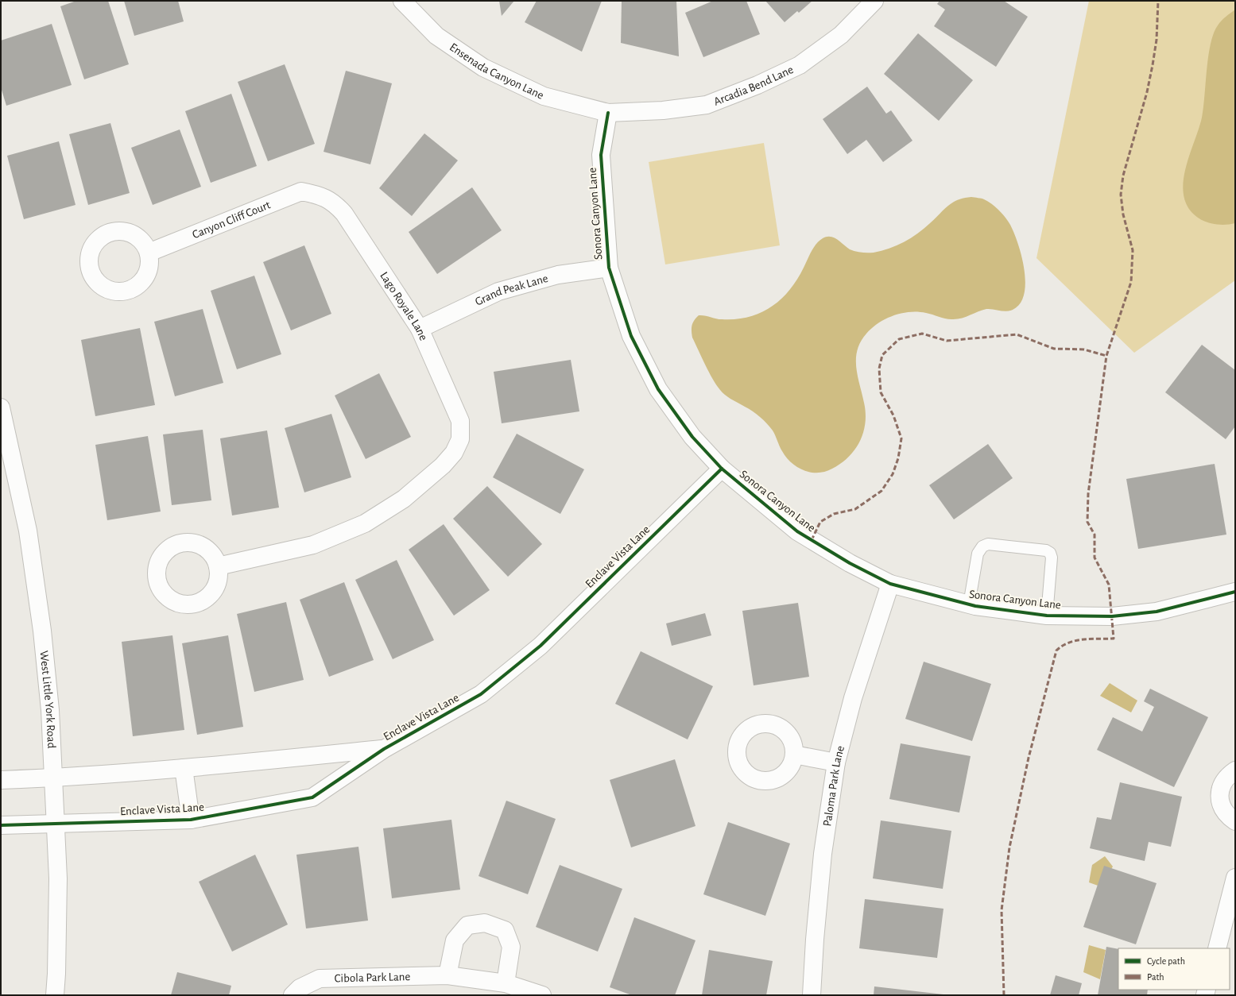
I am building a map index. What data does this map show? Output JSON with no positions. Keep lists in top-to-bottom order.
{
  "streets": {
    "street": [
      "Ensenada Canyon Lane",
      "Arcadia Bend Lane",
      "Sonora Canyon Lane",
      "Canyon Cliff Court",
      "Grand Peak Lane",
      "Lago Royale Lane",
      "Enclave Vista Lane",
      "West Little York Road",
      "Paloma Park Lane",
      "Cibola Park Lane"
    ]
  },
  "crossings": [
    ["Ensenada Canyon Lane", "Arcadia Bend Lane"],
    ["Ensenada Canyon Lane", "Sonora Canyon Lane"],
    ["Arcadia Bend Lane", "Sonora Canyon Lane"],
    ["Sonora Canyon Lane", "Grand Peak Lane"],
    ["Sonora Canyon Lane", "Enclave Vista Lane"],
    ["Sonora Canyon Lane", "Paloma Park Lane"],
    ["Canyon Cliff Court", "Lago Royale Lane"],
    ["Grand Peak Lane", "Lago Royale Lane"],
    ["Enclave Vista Lane", "West Little York Road"]
  ],
  "legend": ["Cycle path", "Path"]
}
